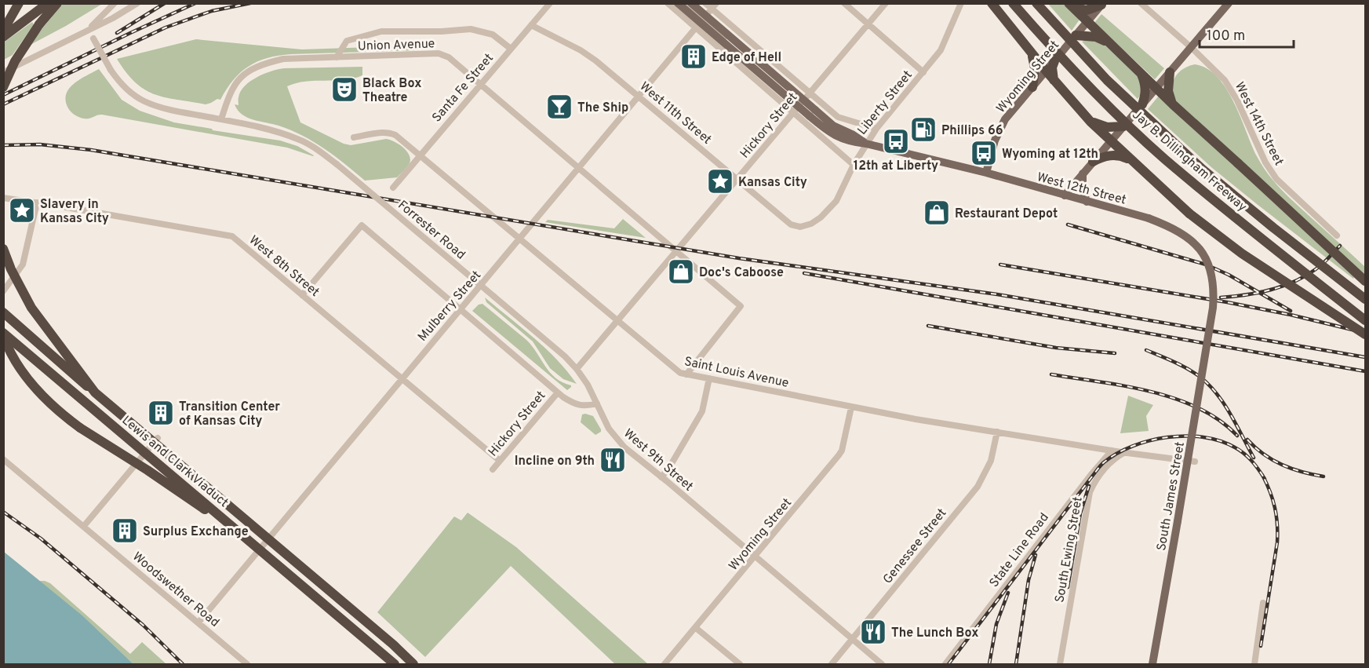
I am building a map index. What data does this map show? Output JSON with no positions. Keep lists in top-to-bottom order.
{
  "streets": {
    "highway": ["Jay B. Dillingham Freeway", "Lewis and Clark Viaduct"],
    "main road": ["Wyoming Street", "West 12th Street", "South James Street"],
    "street": [
      "Union Avenue",
      "Santa Fe Street",
      "Liberty Street",
      "West 11th Street",
      "West 14th Street",
      "Hickory Street",
      "Forrester Road",
      "West 8th Street",
      "Mulberry Street",
      "Saint Louis Avenue",
      "West 9th Street",
      "Genessee Street",
      "State Line Road",
      "South Ewing Street",
      "Woodswether Road"
    ]
  },
  "crossings": [
    ["Union Avenue", "Santa Fe Street"],
    ["Union Avenue", "Hickory Street"],
    ["Union Avenue", "Forrester Road"],
    ["Union Avenue", "Mulberry Street"],
    ["Union Avenue", "Saint Louis Avenue"],
    ["Wyoming Street", "West 12th Street"],
    ["Wyoming Street", "Saint Louis Avenue"],
    ["Wyoming Street", "West 9th Street"],
    ["Santa Fe Street", "West 11th Street"],
    ["Santa Fe Street", "Saint Louis Avenue"],
    ["Liberty Street", "West 11th Street"],
    ["Liberty Street", "West 12th Street"],
    ["West 11th Street", "Hickory Street"],
    ["West 11th Street", "Mulberry Street"],
    ["Hickory Street", "Forrester Road"],
    ["Hickory Street", "West 8th Street"],
    ["Hickory Street", "Saint Louis Avenue"],
    ["West 12th Street", "South James Street"],
    ["Forrester Road", "West 9th Street"],
    ["West 8th Street", "Mulberry Street"],
    ["Mulberry Street", "Saint Louis Avenue"],
    ["Mulberry Street", "Woodswether Road"],
    ["Saint Louis Avenue", "Genessee Street"],
    ["Saint Louis Avenue", "State Line Road"],
    ["Saint Louis Avenue", "South Ewing Street"],
    ["West 9th Street", "Genessee Street"]
  ],
  "places": {
    "building": ["Edge of Hell", "Transition Center of Kansas City", "Surplus Exchange"],
    "theatre": ["Black Box Theatre"],
    "bar": ["The Ship"],
    "fuel station": ["Phillips 66"],
    "bus stop": ["12th at Liberty", "Wyoming at 12th"],
    "place": ["Kansas City", "Slavery in Kansas City"],
    "shop": ["Restaurant Depot", "Doc's Caboose"],
    "restaurant": ["Incline on 9th", "The Lunch Box"]
  },
  "scale_bar": "100 m"
}
